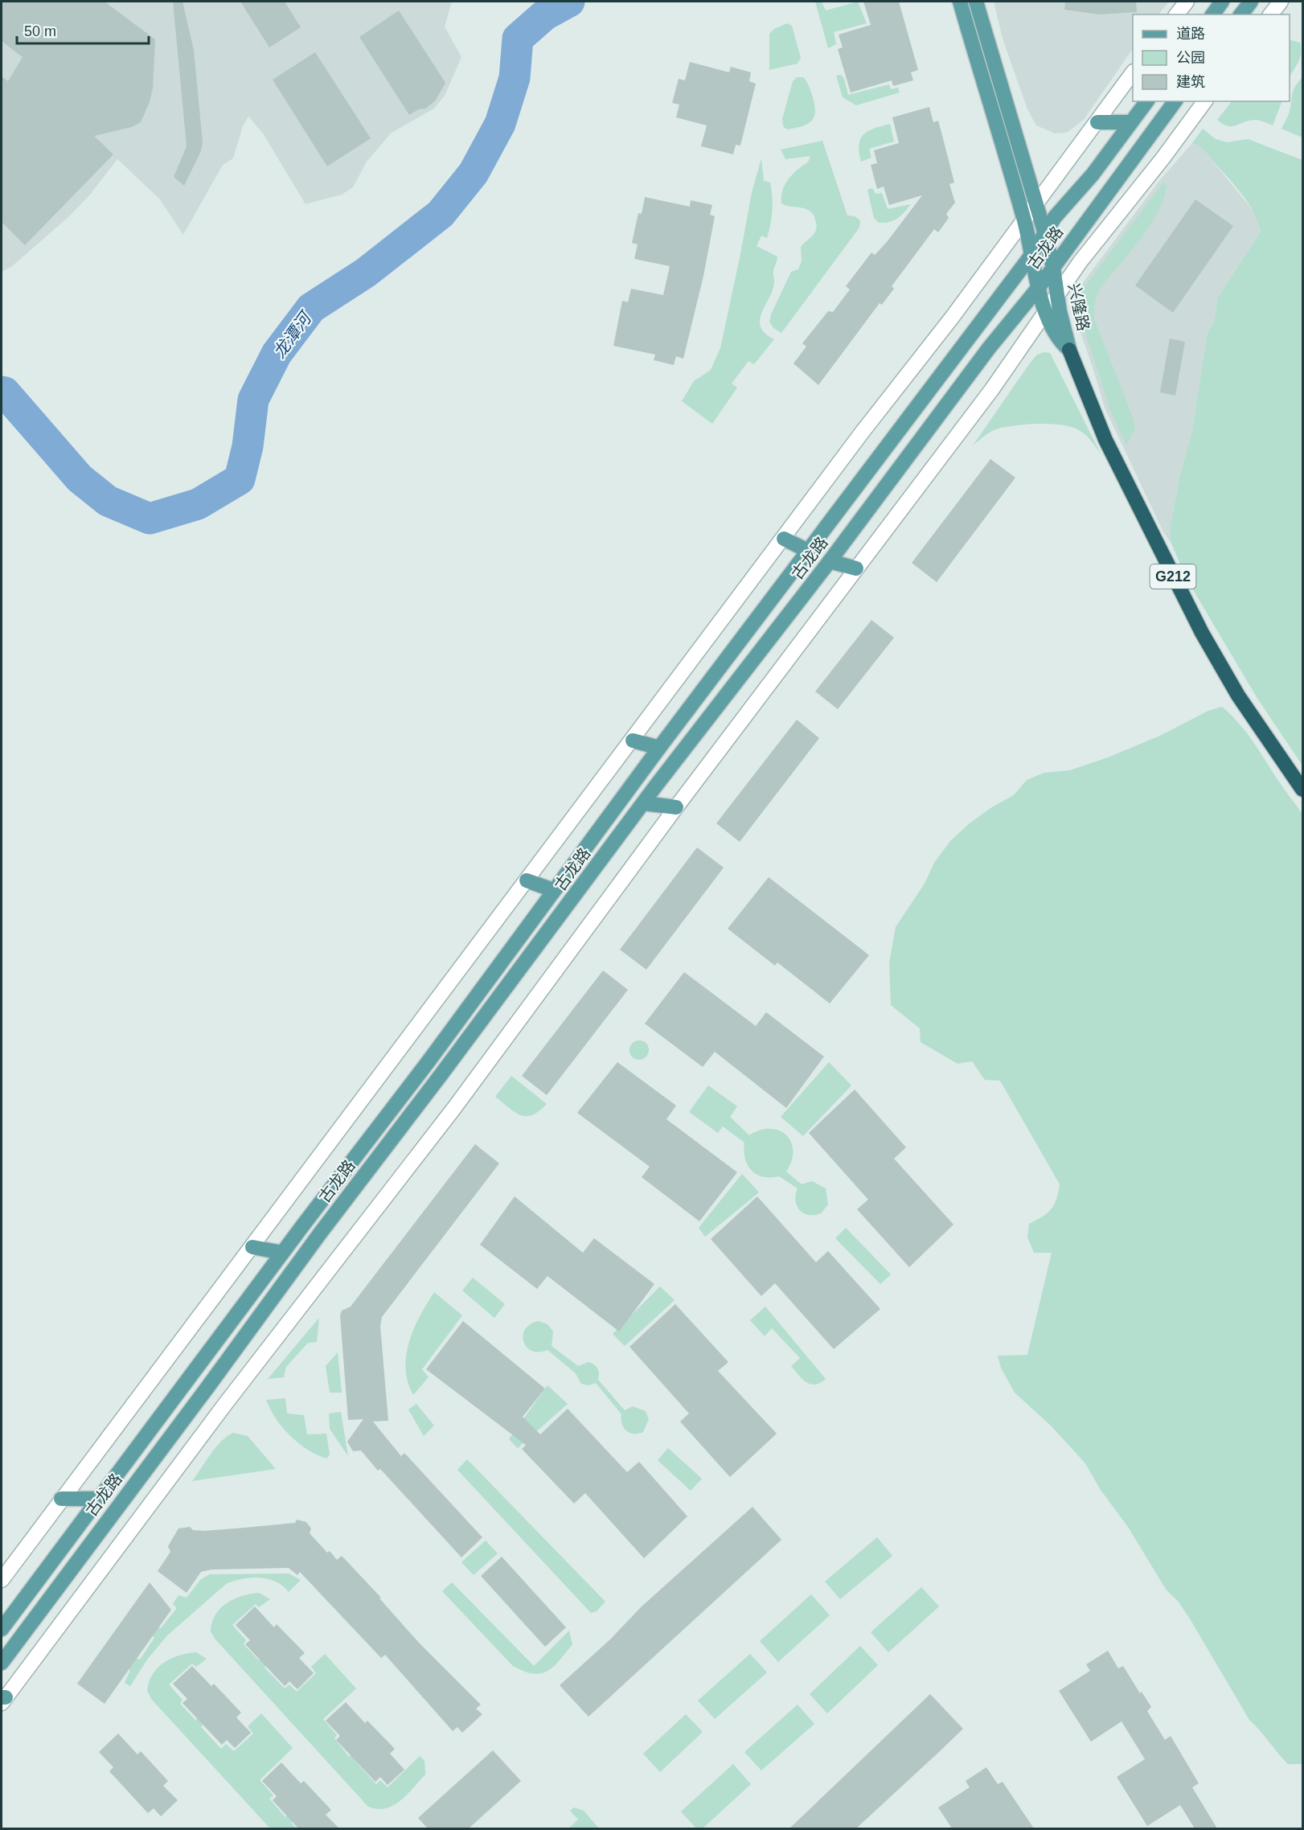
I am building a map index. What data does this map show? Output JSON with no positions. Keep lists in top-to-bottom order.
{
  "streets": {
    "highway": ["G212"],
    "main road": ["古龙路", "兴隆路"]
  },
  "crossings": [
    ["古龙路", "兴隆路"],
    ["兴隆路", "G212"]
  ],
  "water": ["龙潭河"],
  "legend": ["道路", "公园", "建筑"],
  "scale_bar": "50 m"
}
